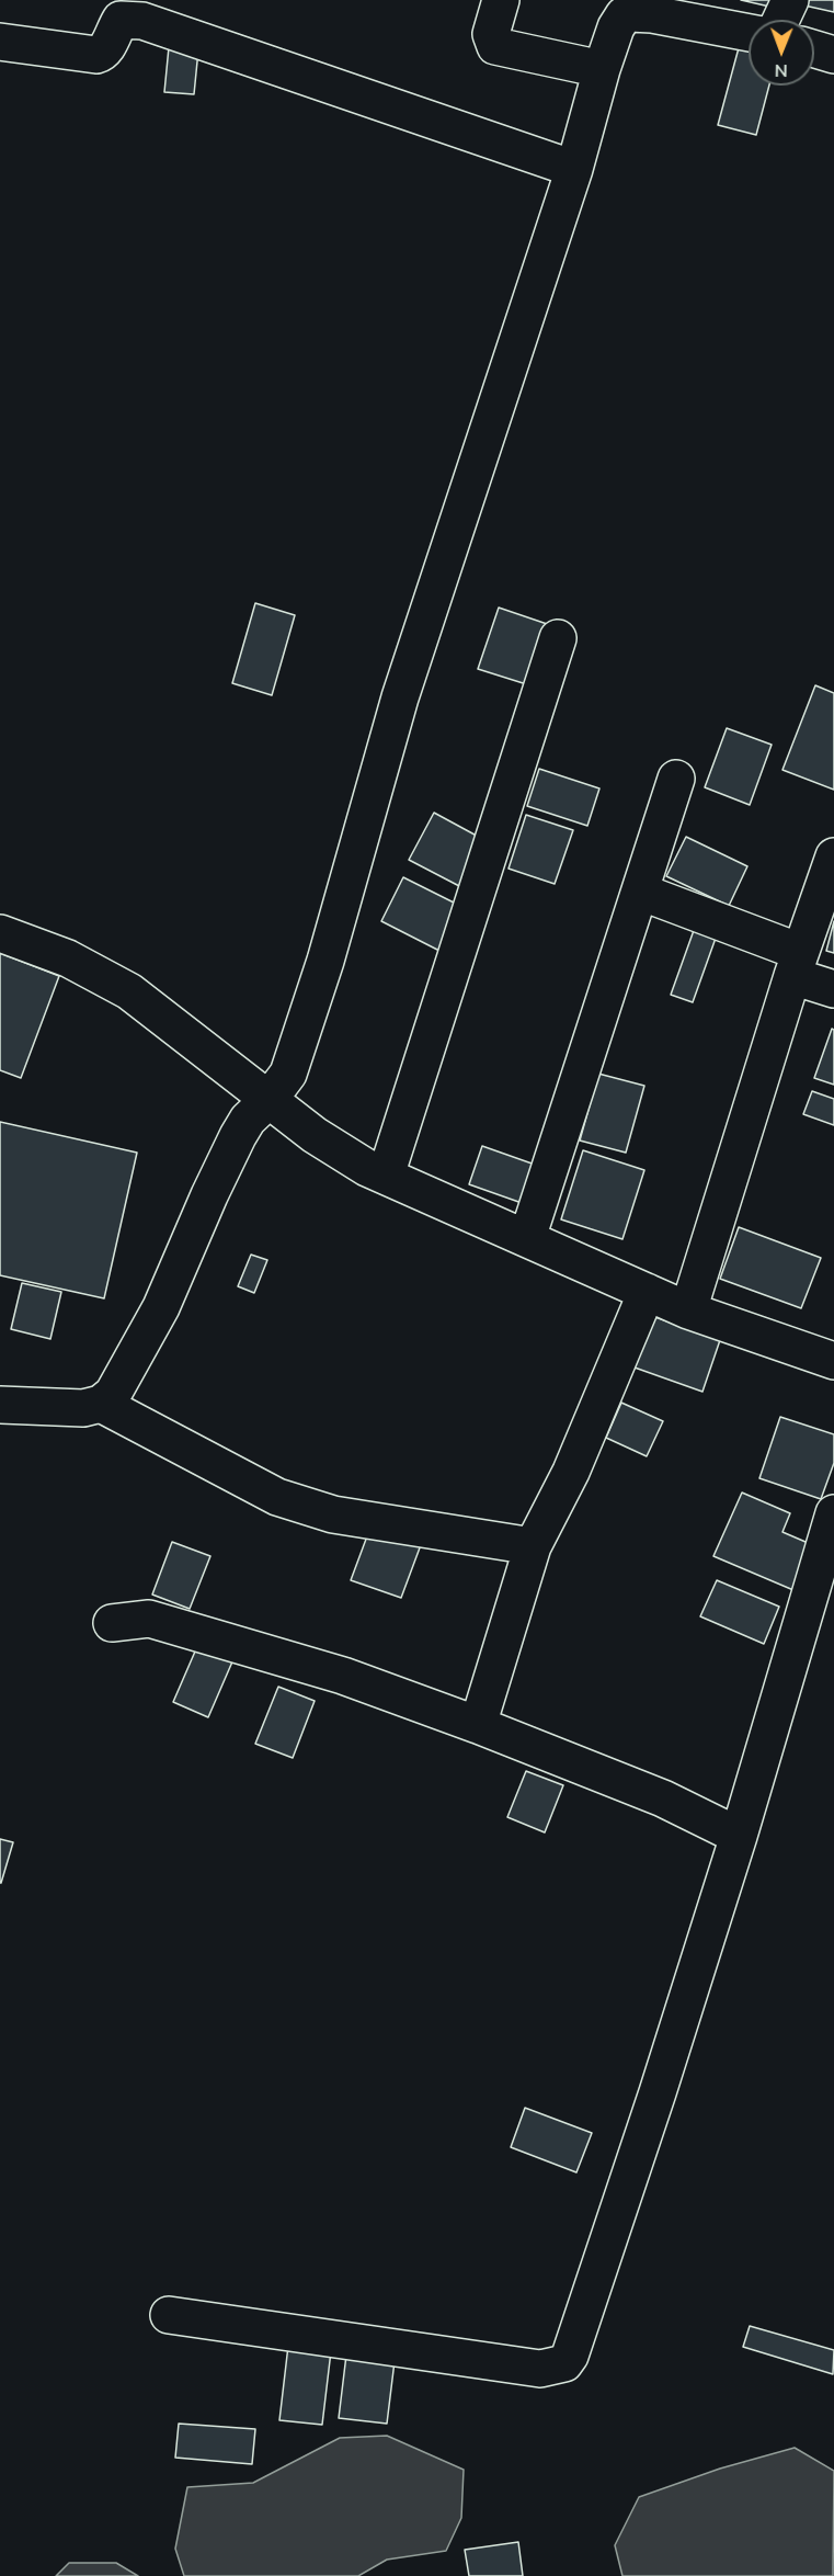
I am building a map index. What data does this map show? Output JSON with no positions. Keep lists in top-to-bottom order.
{
  "north": "bottom"
}
